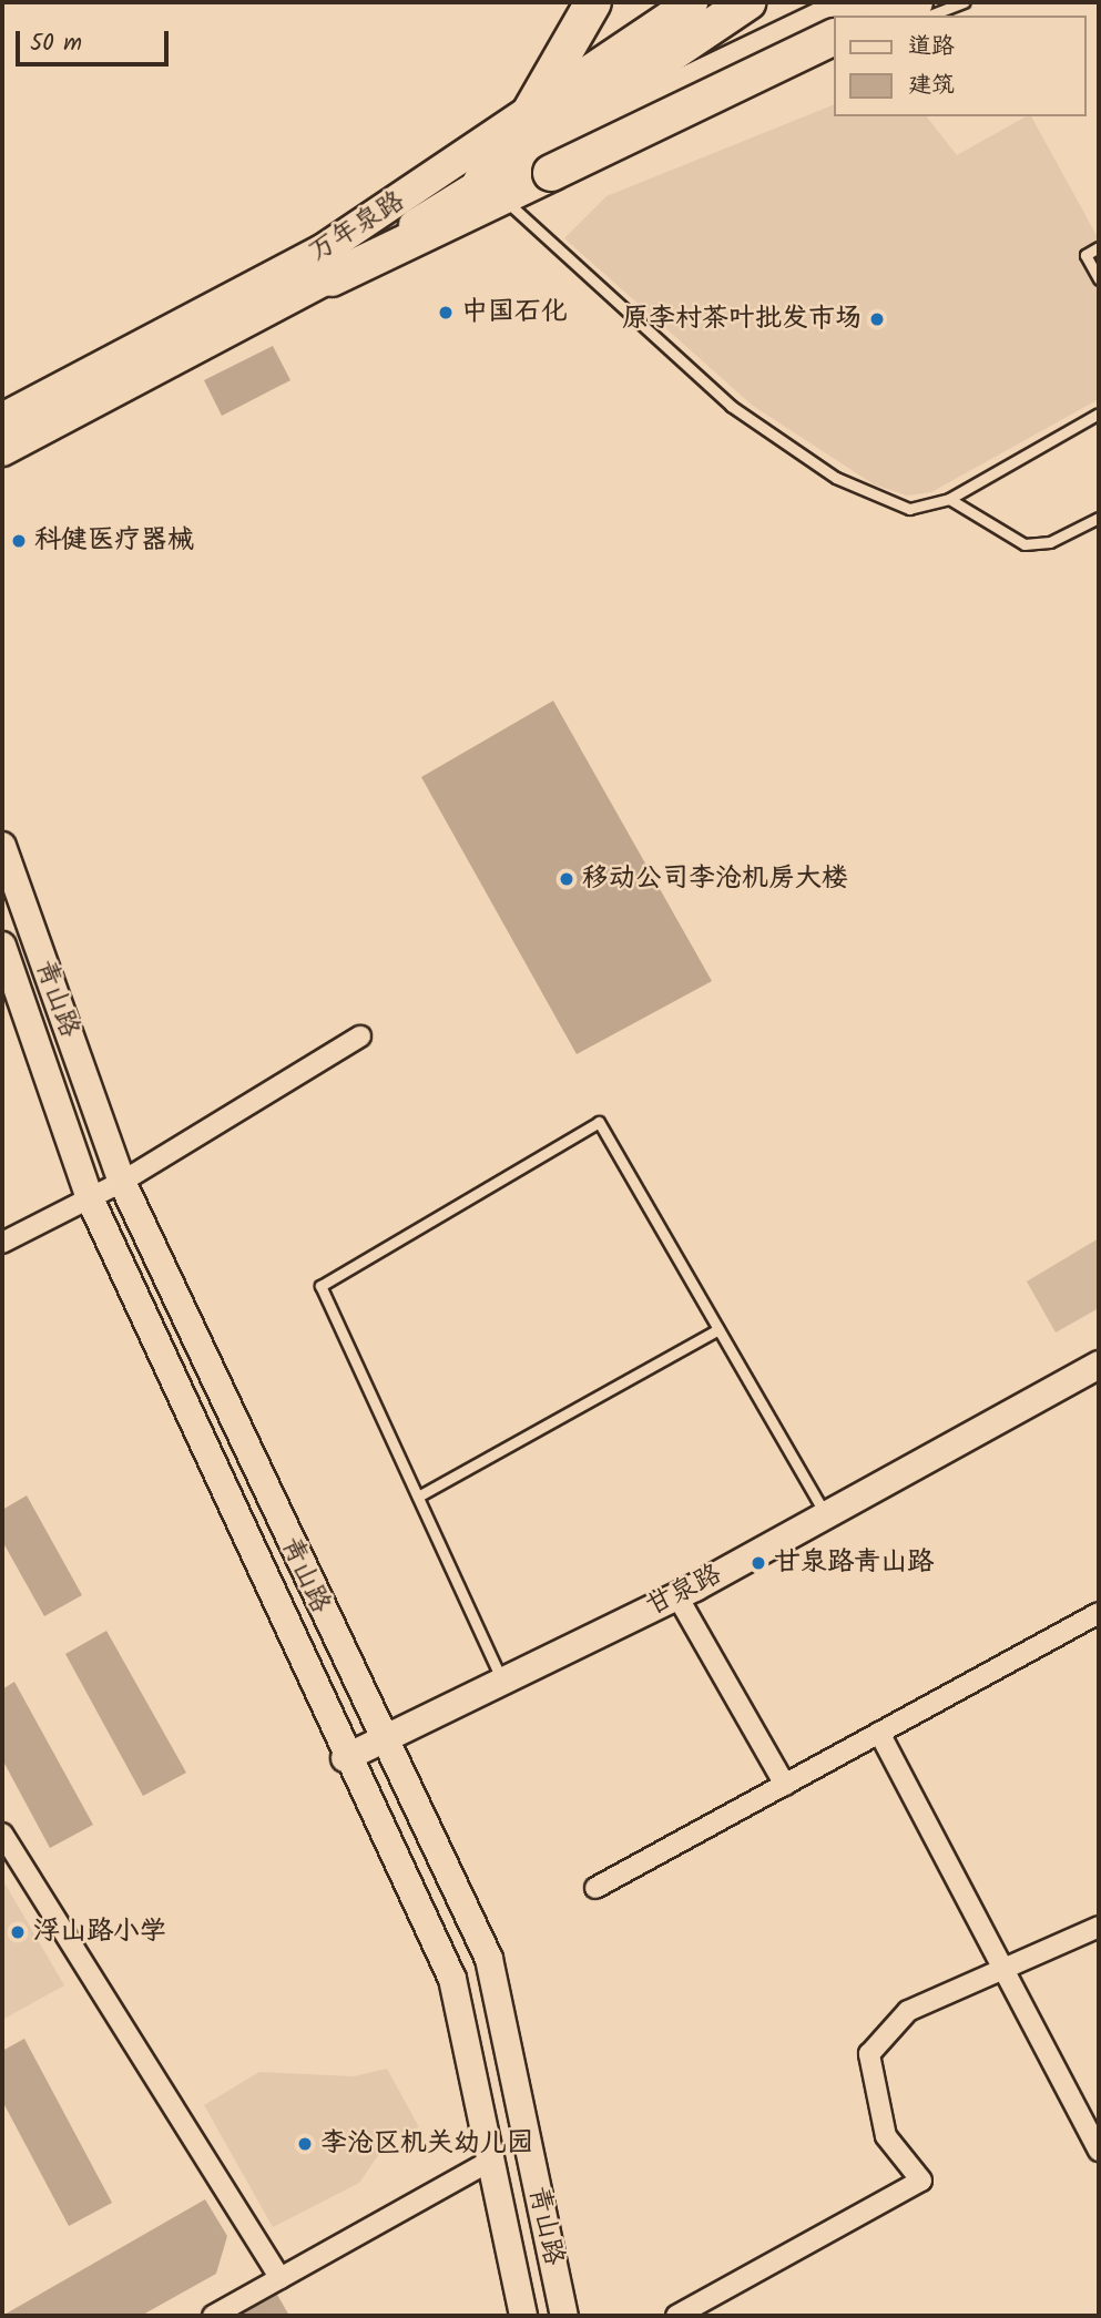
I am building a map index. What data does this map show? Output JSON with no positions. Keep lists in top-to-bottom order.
{
  "streets": {
    "main road": ["万年泉路", "青山路", "甘泉路"]
  },
  "crossings": [
    ["青山路", "甘泉路"]
  ],
  "places": [
    "中国石化",
    "原李村茶叶批发市场",
    "科健医疗器械",
    "移动公司李沧机房大楼",
    "甘泉路青山路",
    "浮山路小学",
    "李沧区机关幼儿园"
  ],
  "legend": ["道路", "建筑"],
  "scale_bar": "50 m"
}
